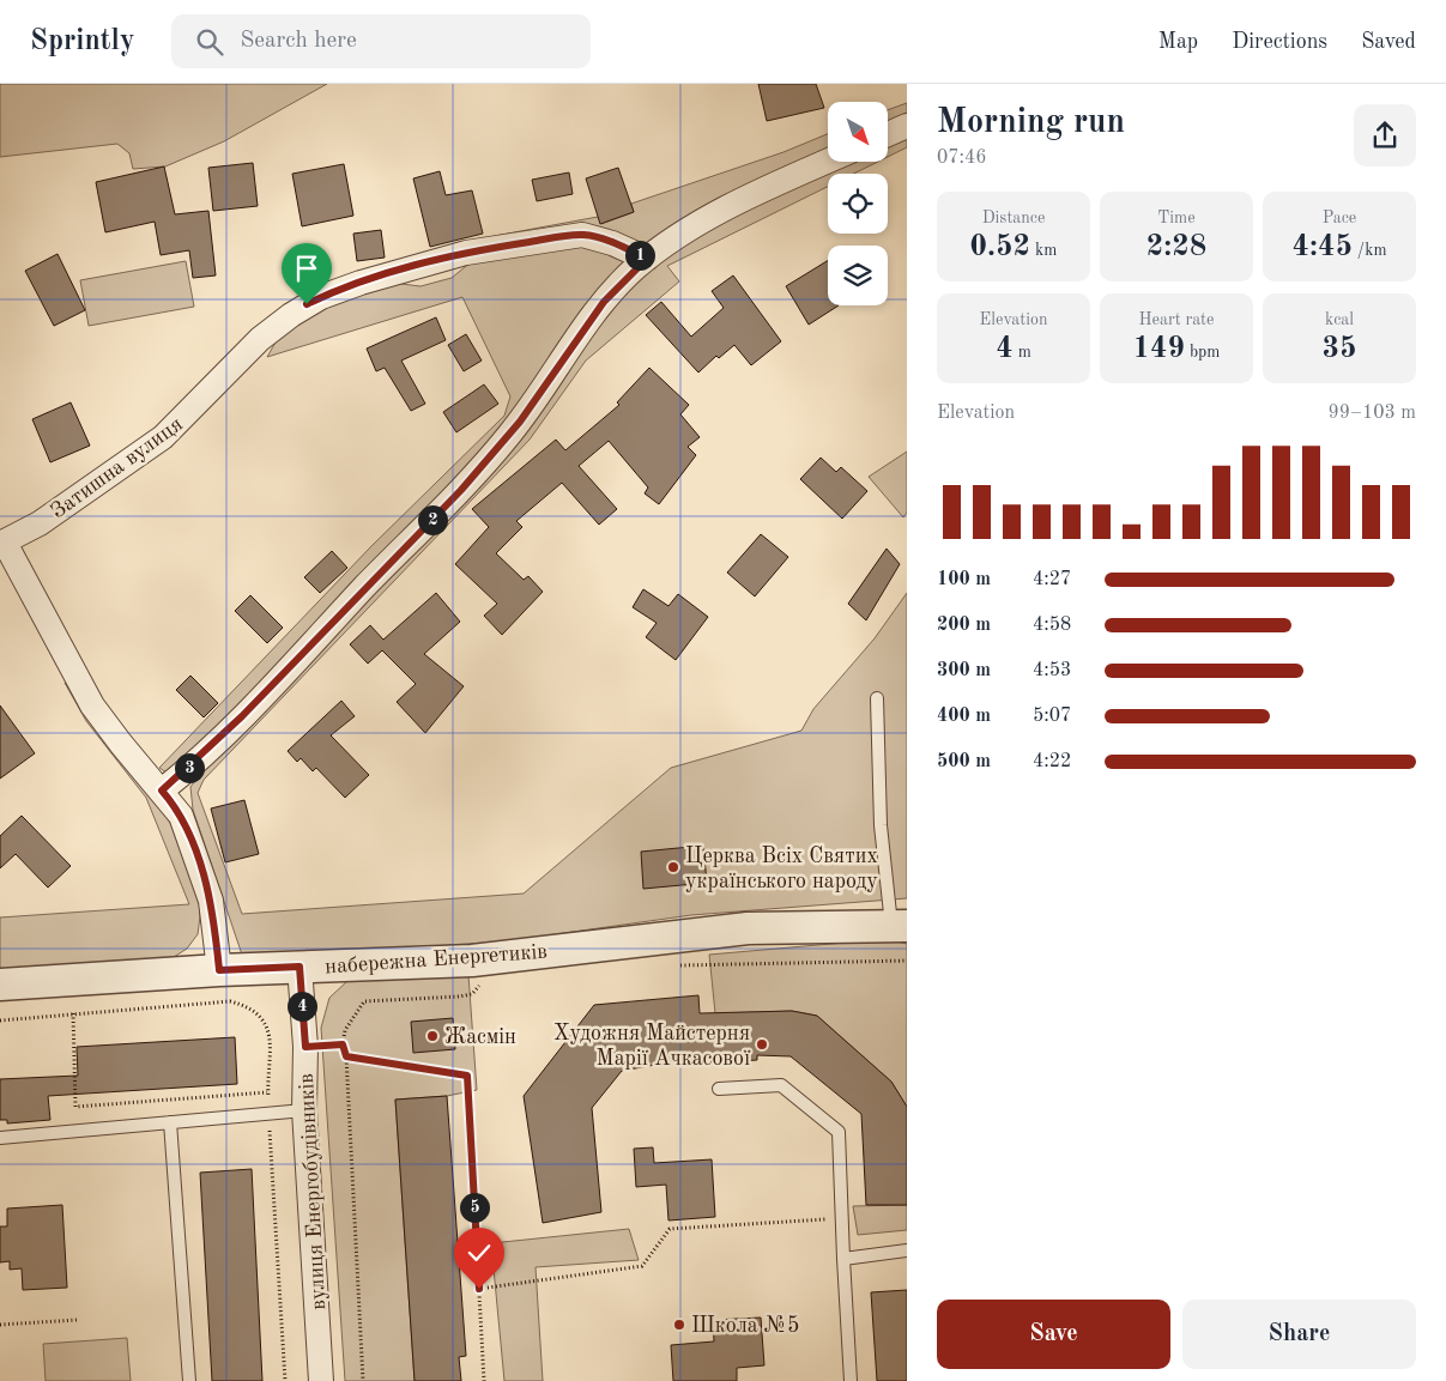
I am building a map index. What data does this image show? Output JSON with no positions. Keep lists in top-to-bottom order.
{
  "streets": {
    "street": ["Затишна вулиця", "набережна Енергетиків", "вулиця Енергобудівників"]
  },
  "crossings": [
    ["набережна Енергетиків", "вулиця Енергобудівників"]
  ],
  "places": [
    "Церква Всіх Святих українського народу",
    "Жасмін",
    "Художня Майстерня Марії Ачкасової",
    "Школа №5"
  ],
  "north": "bottom right",
  "page": {
    "header": "Sprintly",
    "search": "Search here",
    "nav": ["Map", "Directions", "Saved"],
    "heading": ["Morning run", "07:46"],
    "stats": [
      ["Distance", "0.52 km"],
      ["Time", "2:28"],
      ["Pace", "4:45 /km"],
      ["Elevation", "4 m"],
      ["Heart rate", "149 bpm"],
      ["kcal", "35"]
    ],
    "pins": [
      "1",
      "2",
      "3",
      "4",
      "5"
    ],
    "chart": ["Elevation", "99–103 m"],
    "list": [
      {
        "name": "100 m",
        "note": "4:27"
      },
      {
        "name": "200 m",
        "note": "4:58"
      },
      {
        "name": "300 m",
        "note": "4:53"
      },
      {
        "name": "400 m",
        "note": "5:07"
      },
      {
        "name": "500 m",
        "note": "4:22"
      }
    ],
    "buttons": ["Save", "Share"]
  }
}
